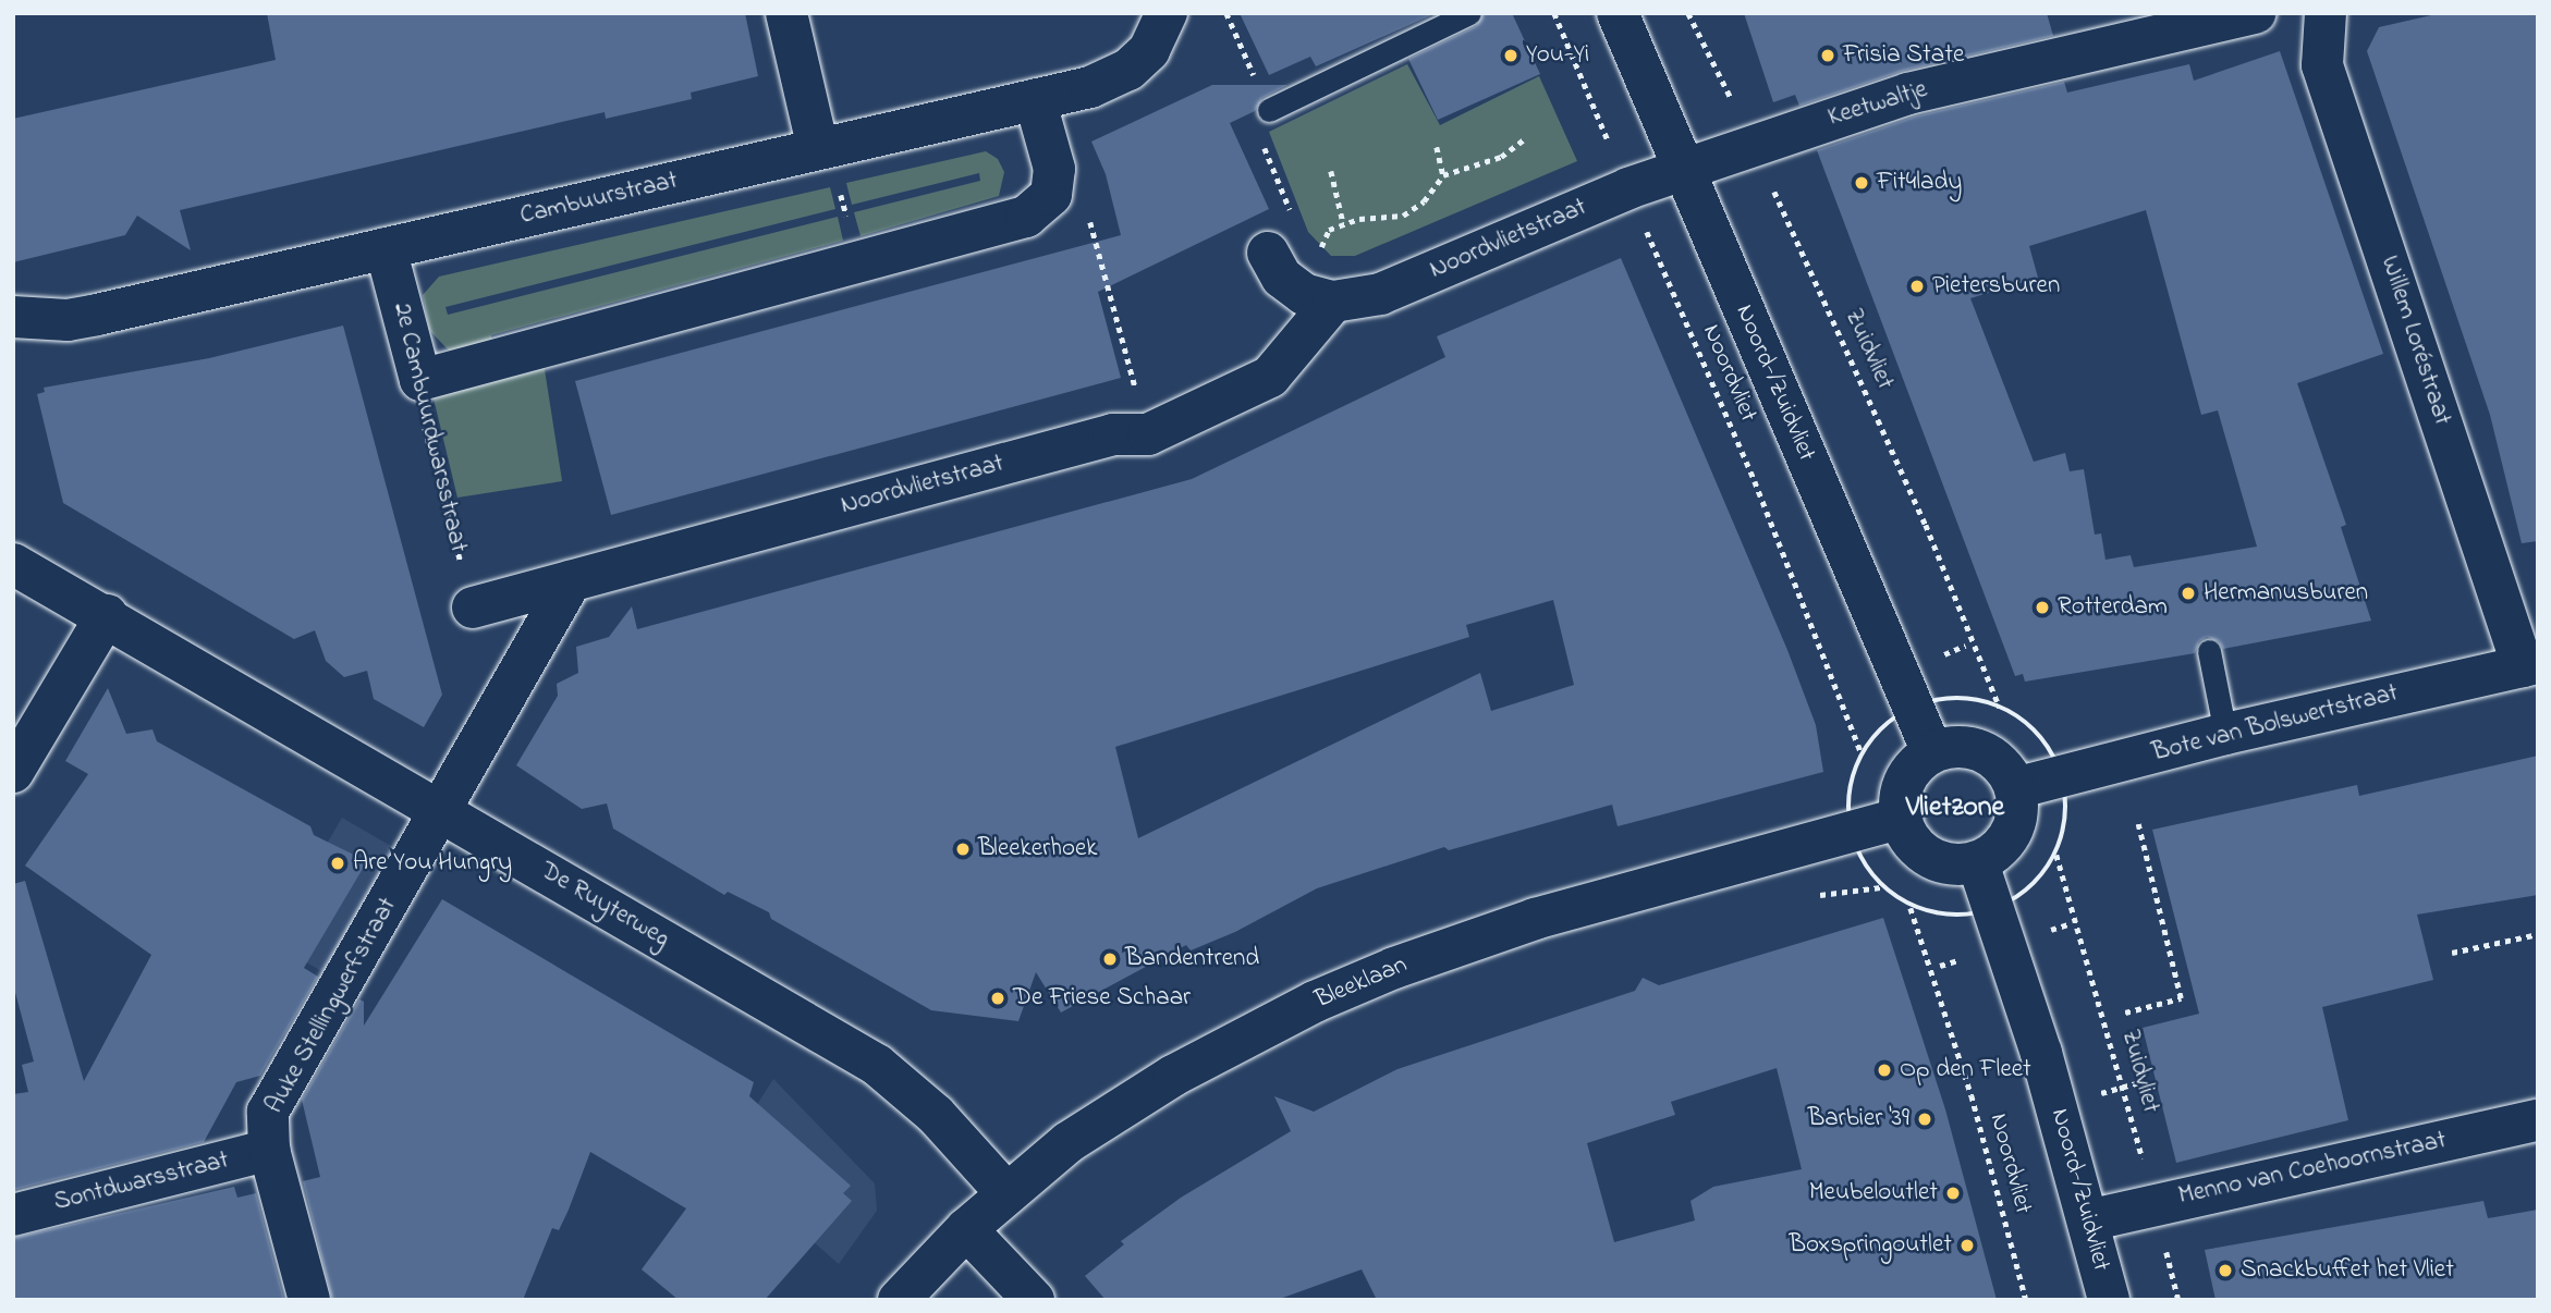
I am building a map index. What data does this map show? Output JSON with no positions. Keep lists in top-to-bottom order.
{
  "streets": {
    "street": [
      "Keetwaltje",
      "Cambuurstraat",
      "Noordvlietstraat",
      "Willem Loréstraat",
      "Noord-/Zuidvliet",
      "2e Cambuurdwarsstraat",
      "Bote van Bolswertstraat",
      "De Ruyterweg",
      "Bleeklaan",
      "Auke Stellingwerfstraat",
      "Menno van Coehoornstraat",
      "Sontdwarsstraat"
    ],
    "path": ["Zuidvliet", "Noordvliet"]
  },
  "crossings": [
    ["Keetwaltje", "Noordvlietstraat"],
    ["Keetwaltje", "Zuidvliet"],
    ["Keetwaltje", "Noord-/Zuidvliet"],
    ["Cambuurstraat", "2e Cambuurdwarsstraat"],
    ["Noordvlietstraat", "Noordvliet"],
    ["Noordvlietstraat", "Noord-/Zuidvliet"],
    ["Noordvlietstraat", "2e Cambuurdwarsstraat"],
    ["Willem Loréstraat", "Bote van Bolswertstraat"],
    ["Zuidvliet", "Menno van Coehoornstraat"],
    ["Noord-/Zuidvliet", "Bote van Bolswertstraat"],
    ["Noord-/Zuidvliet", "Bleeklaan"],
    ["Noord-/Zuidvliet", "Menno van Coehoornstraat"],
    ["Bote van Bolswertstraat", "Bleeklaan"],
    ["De Ruyterweg", "Bleeklaan"],
    ["De Ruyterweg", "Auke Stellingwerfstraat"],
    ["Auke Stellingwerfstraat", "Sontdwarsstraat"]
  ],
  "districts": ["Vlietzone"],
  "places": [
    "You-Yi",
    "Frisia State",
    "Fit4lady",
    "Pietersburen",
    "Hermanusburen",
    "Rotterdam",
    "Bleekerhoek",
    "Are You Hungry",
    "Bandentrend",
    "De Friese Schaar",
    "Op den Fleet",
    "Barbier '39",
    "Meubeloutlet",
    "Boxspringoutlet",
    "Snackbuffet het Vliet"
  ]
}
